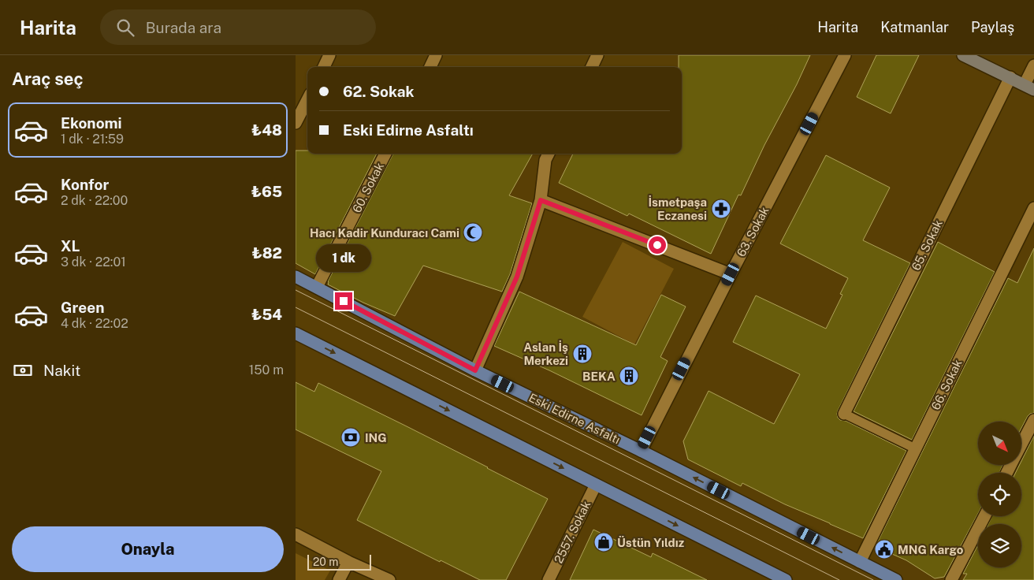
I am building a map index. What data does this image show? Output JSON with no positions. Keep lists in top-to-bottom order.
{
  "streets": {
    "main road": ["Eski Edirne Asfaltı"],
    "street": [
      "60. Sokak",
      "63. Sokak",
      "65. Sokak",
      "66. Sokak",
      "2557. Sokak"
    ]
  },
  "crossings": [
    ["60. Sokak", "Eski Edirne Asfaltı"],
    ["63. Sokak", "Eski Edirne Asfaltı"],
    ["66. Sokak", "Eski Edirne Asfaltı"]
  ],
  "places": {
    "pharmacy": ["İsmetpaşa Eczanesi"],
    "mosque": ["Hacı Kadir Kunduracı Cami"],
    "building": ["Aslan İş Merkezi", "BEKA"],
    "bank": ["ING"],
    "shop": ["Üstün Yıldız"],
    "public building": ["MNG Kargo"]
  },
  "scale_bar": "20 m",
  "north": "bottom right",
  "page": {
    "header": "Harita",
    "search": "Burada ara",
    "nav": ["Harita", "Katmanlar", "Paylaş"],
    "heading": "Araç seç",
    "banner": ["62. Sokak", "Eski Edirne Asfaltı"],
    "list": [
      {
        "name": "Ekonomi",
        "note": "1 dk · 21:59",
        "value": "₺48"
      },
      {
        "name": "Konfor",
        "note": "2 dk · 22:00",
        "value": "₺65"
      },
      {
        "name": "XL",
        "note": "3 dk · 22:01",
        "value": "₺82"
      },
      {
        "name": "Green",
        "note": "4 dk · 22:02",
        "value": "₺54"
      }
    ],
    "bubble": "1 dk",
    "pay": ["Nakit", "150 m"],
    "buttons": "Onayla",
    "scale": "20 m"
  }
}
